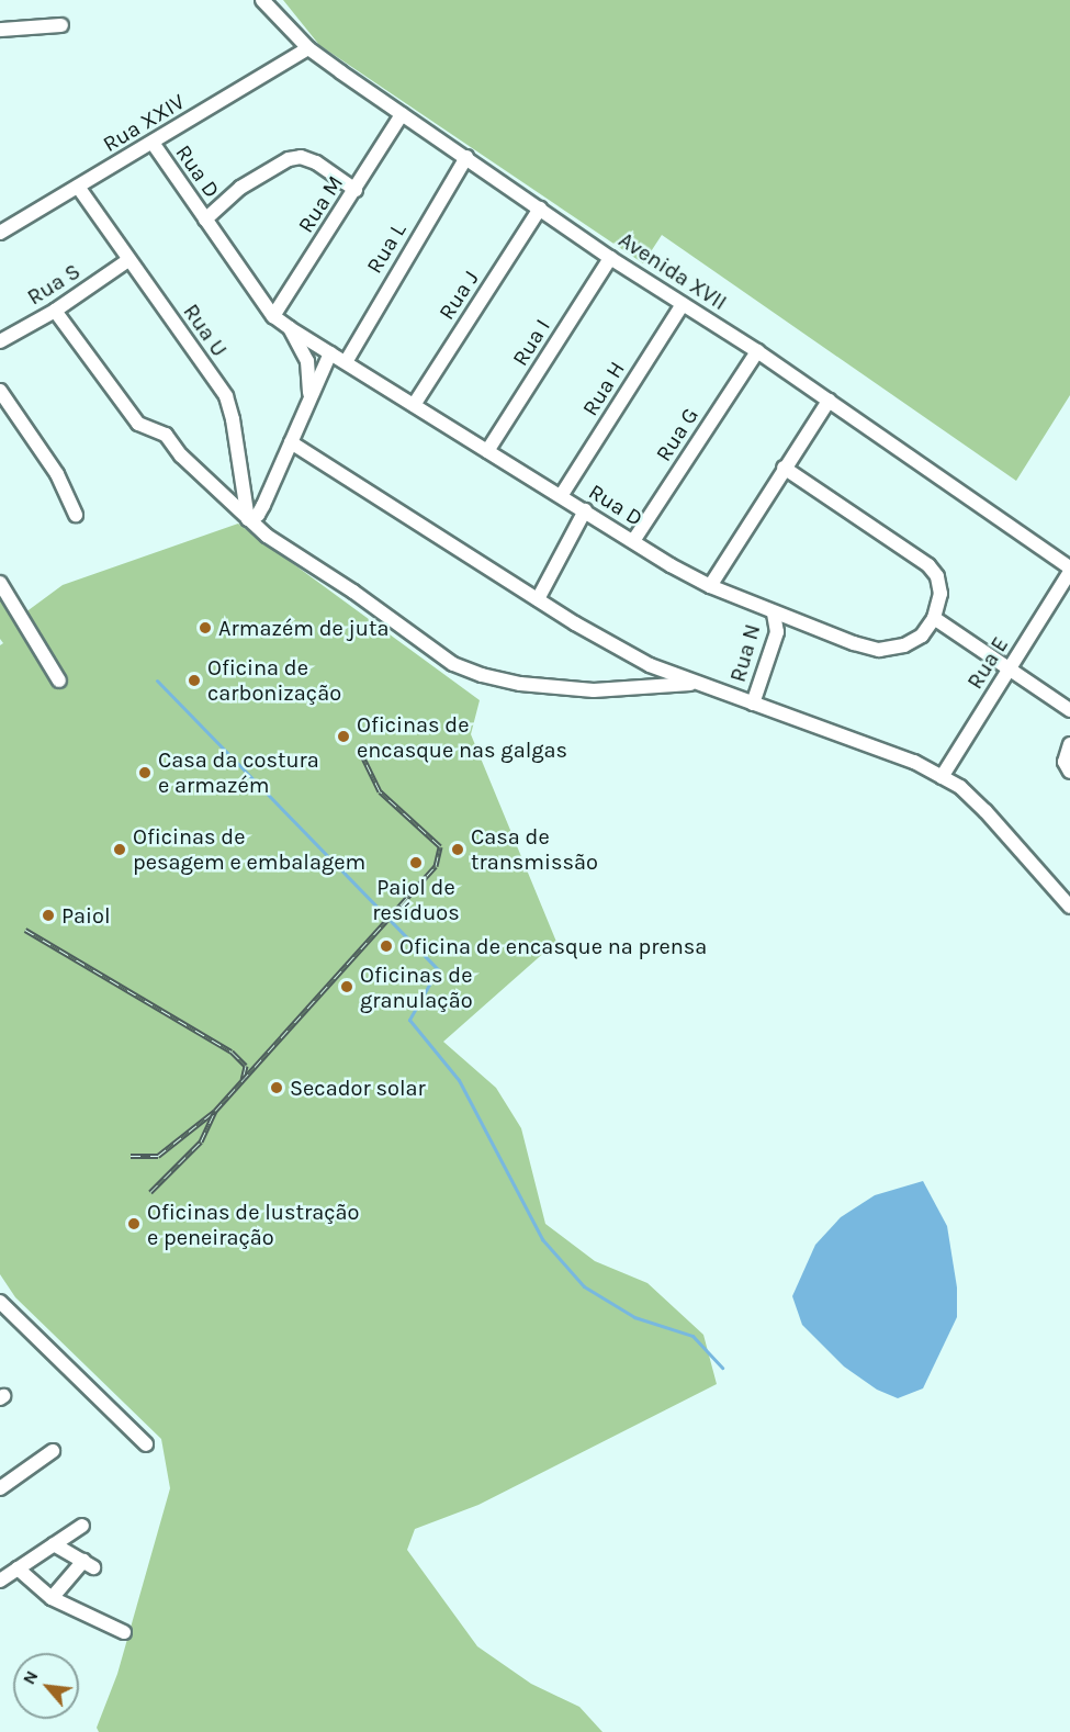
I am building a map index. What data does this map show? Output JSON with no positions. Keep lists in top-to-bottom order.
{
  "streets": {
    "street": [
      "Rua XXIV",
      "Rua D",
      "Rua M",
      "Rua L",
      "Avenida XVII",
      "Rua S",
      "Rua J",
      "Rua U",
      "Rua I",
      "Rua H",
      "Rua G",
      "Rua N",
      "Rua E"
    ]
  },
  "crossings": [
    ["Rua XXIV", "Rua D"],
    ["Rua XXIV", "Avenida XVII"],
    ["Rua XXIV", "Rua U"],
    ["Rua D", "Rua M"],
    ["Rua D", "Rua L"],
    ["Rua D", "Rua J"],
    ["Rua D", "Rua I"],
    ["Rua D", "Rua H"],
    ["Rua D", "Rua G"],
    ["Rua D", "Rua N"],
    ["Rua M", "Avenida XVII"],
    ["Rua L", "Avenida XVII"],
    ["Avenida XVII", "Rua J"],
    ["Avenida XVII", "Rua I"],
    ["Avenida XVII", "Rua H"],
    ["Avenida XVII", "Rua G"],
    ["Avenida XVII", "Rua E"],
    ["Rua S", "Rua U"]
  ],
  "places": [
    "Armazém de juta",
    "Oficina de carbonização",
    "Oficinas de encasque nas galgas",
    "Casa da costura e armazém",
    "Oficinas de pesagem e embalagem",
    "Casa de transmissão",
    "Paiol de resíduos",
    "Paiol",
    "Oficina de encasque na prensa",
    "Oficinas de granulação",
    "Secador solar",
    "Oficinas de lustração e peneiração"
  ],
  "north": "top left"
}
